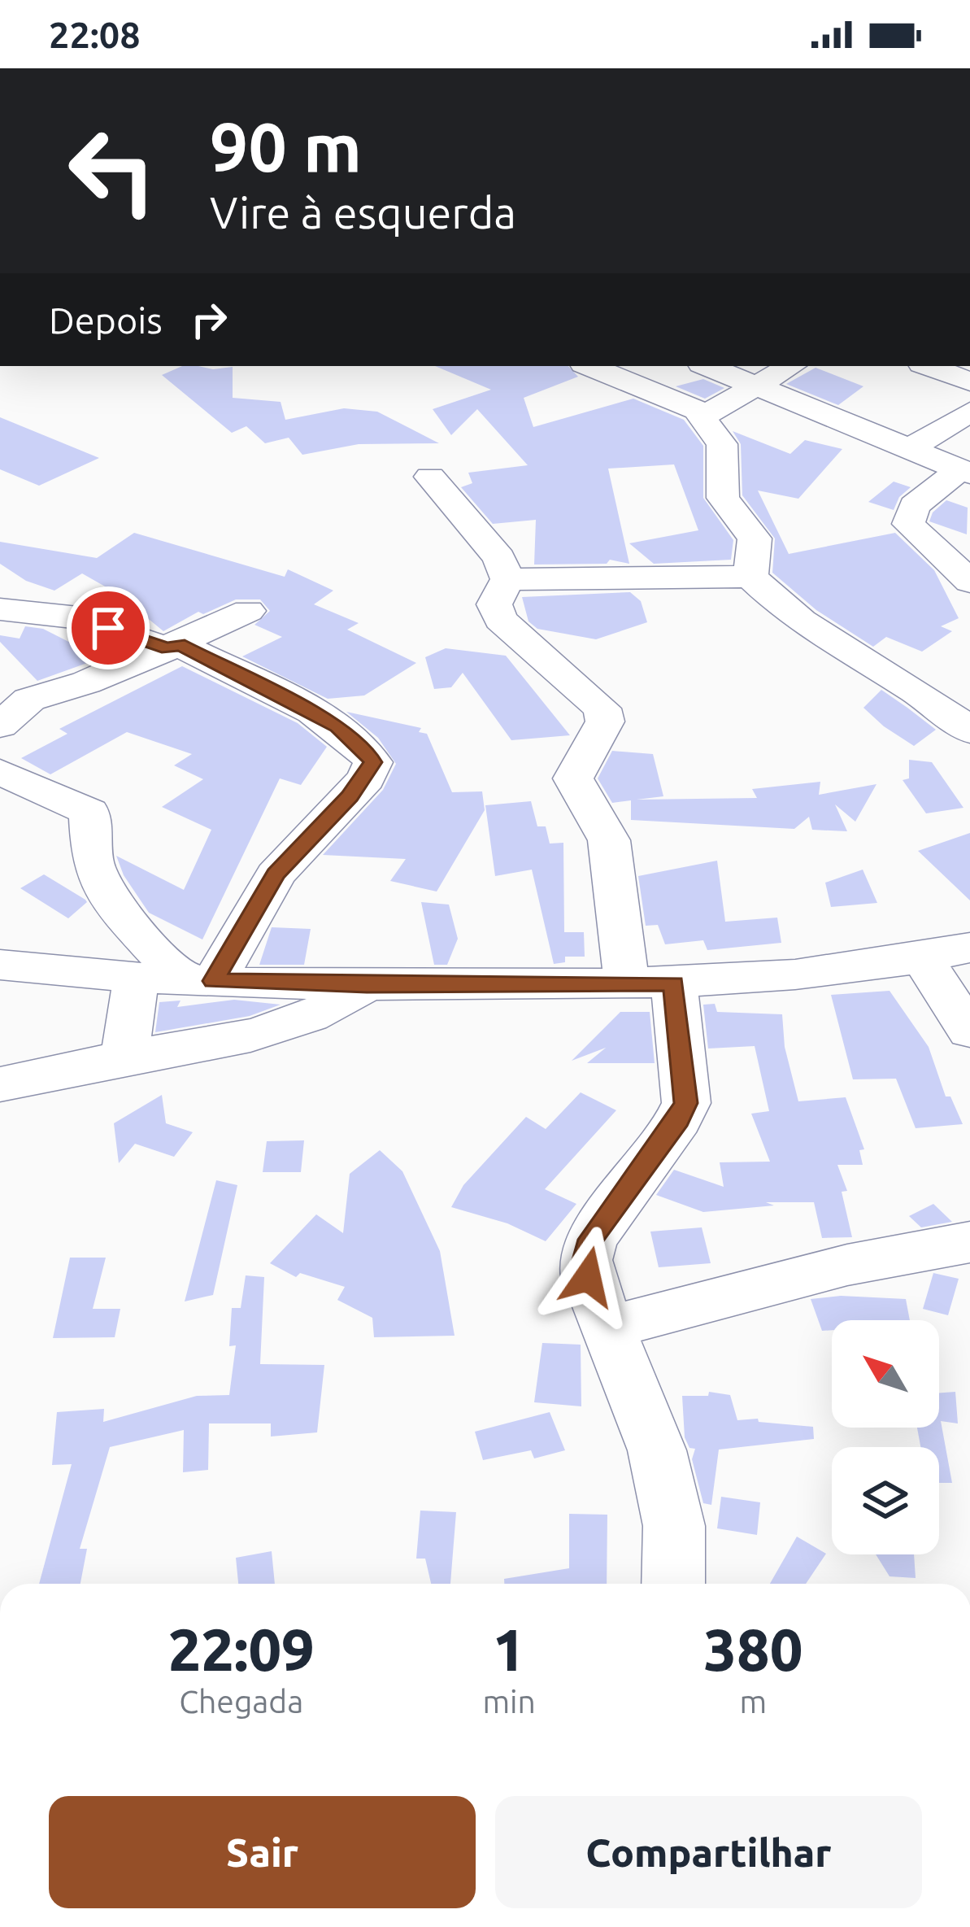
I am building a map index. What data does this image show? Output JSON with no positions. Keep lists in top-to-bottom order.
{
  "north": "top left",
  "page": {
    "status": "22:08",
    "turn": ["90 m", "Vire à esquerda"],
    "then": "Depois",
    "eta": [
      "22:09",
      "Chegada",
      "1",
      "min",
      "380",
      "m"
    ],
    "buttons": ["Sair", "Compartilhar"]
  }
}
